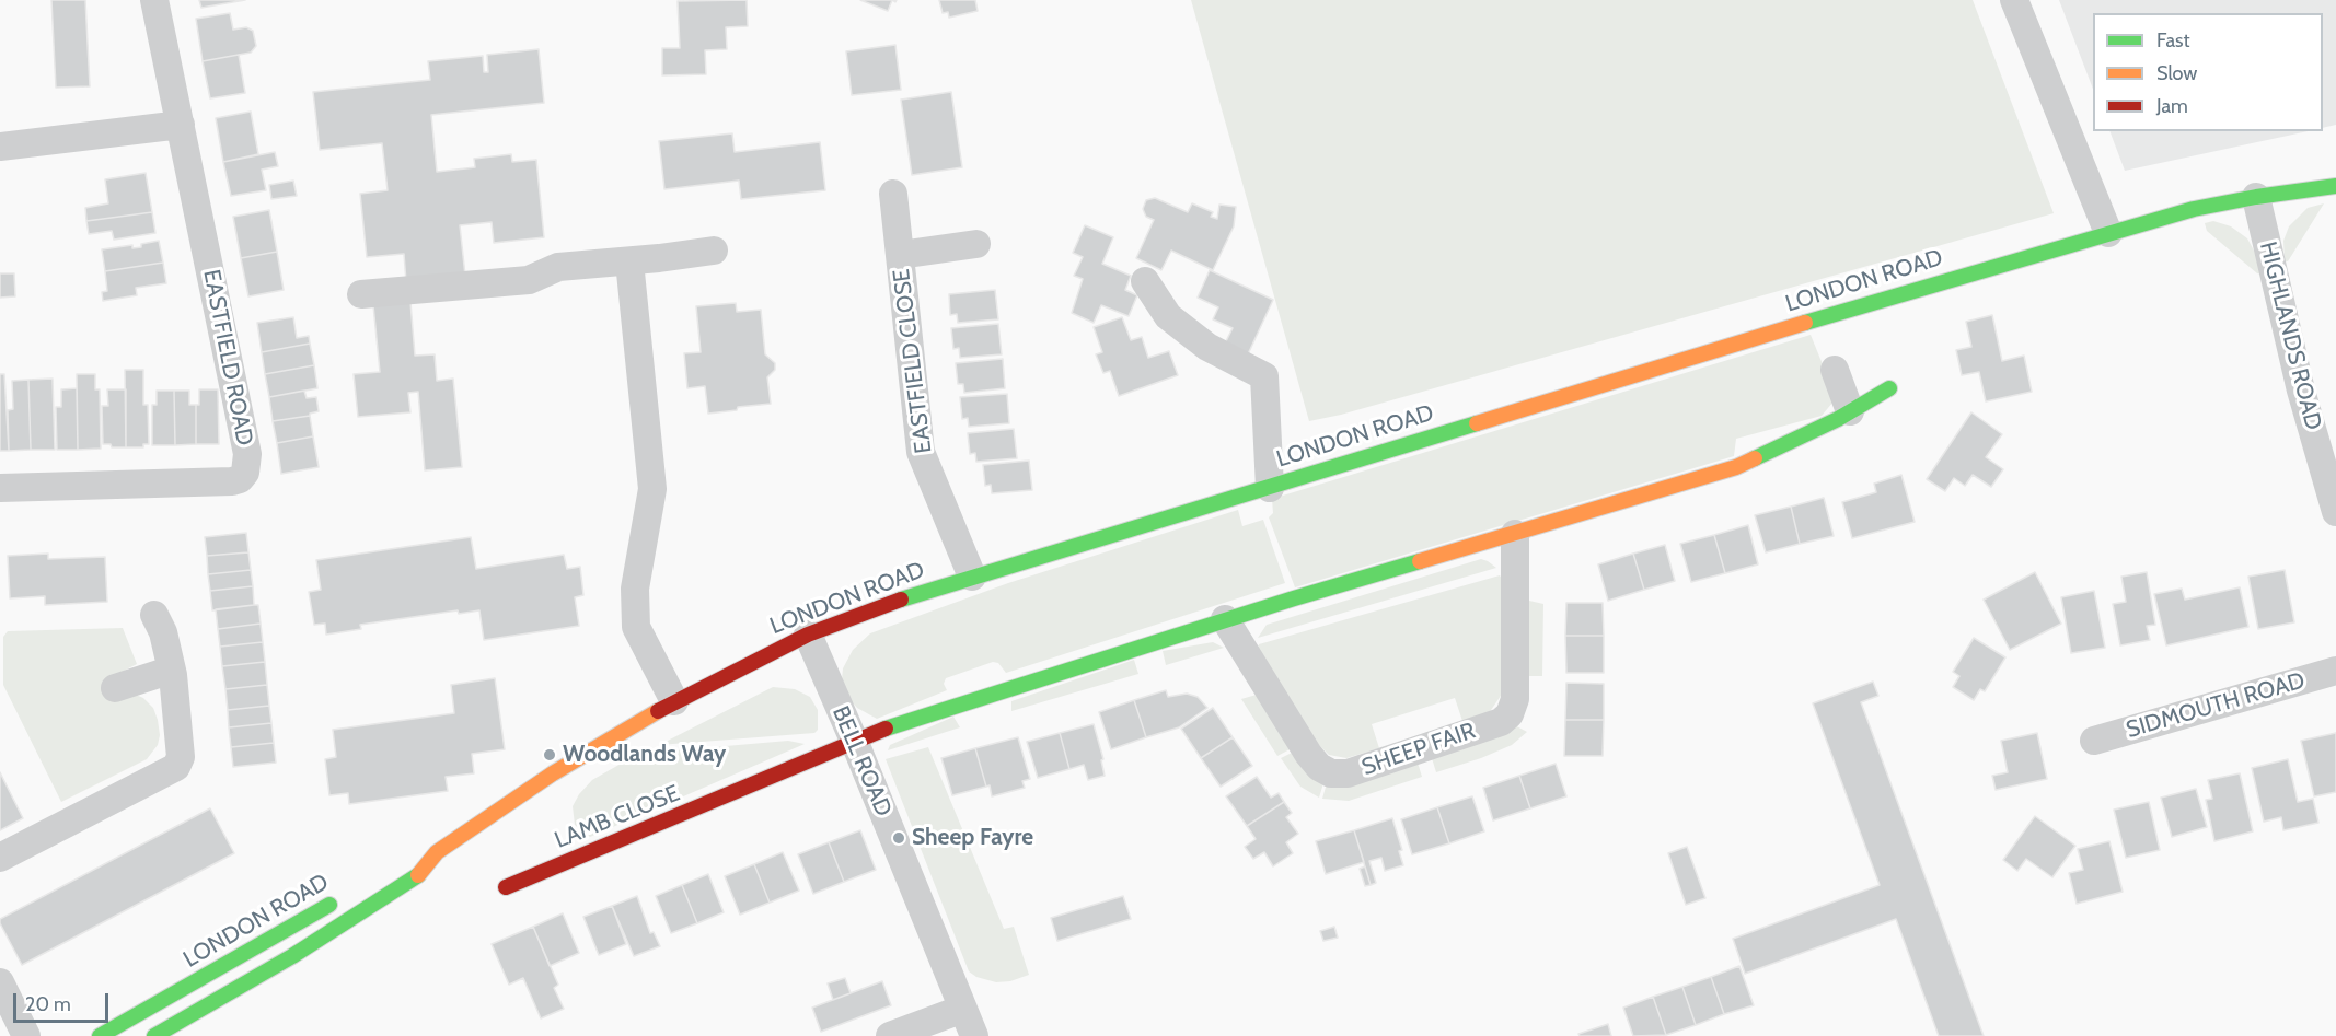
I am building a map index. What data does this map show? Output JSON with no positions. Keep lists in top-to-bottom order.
{
  "streets": {
    "street": [
      "LONDON ROAD",
      "HIGHLANDS ROAD",
      "EASTFIELD ROAD",
      "EASTFIELD CLOSE",
      "SIDMOUTH ROAD",
      "SHEEP FAIR",
      "BELL ROAD",
      "LAMB CLOSE"
    ]
  },
  "crossings": [
    ["LONDON ROAD", "HIGHLANDS ROAD"],
    ["LONDON ROAD", "EASTFIELD CLOSE"],
    ["LONDON ROAD", "BELL ROAD"],
    ["BELL ROAD", "LAMB CLOSE"]
  ],
  "places": ["Woodlands Way", "Sheep Fayre"],
  "legend": ["Fast", "Slow", "Jam"],
  "scale_bar": "20 m"
}
